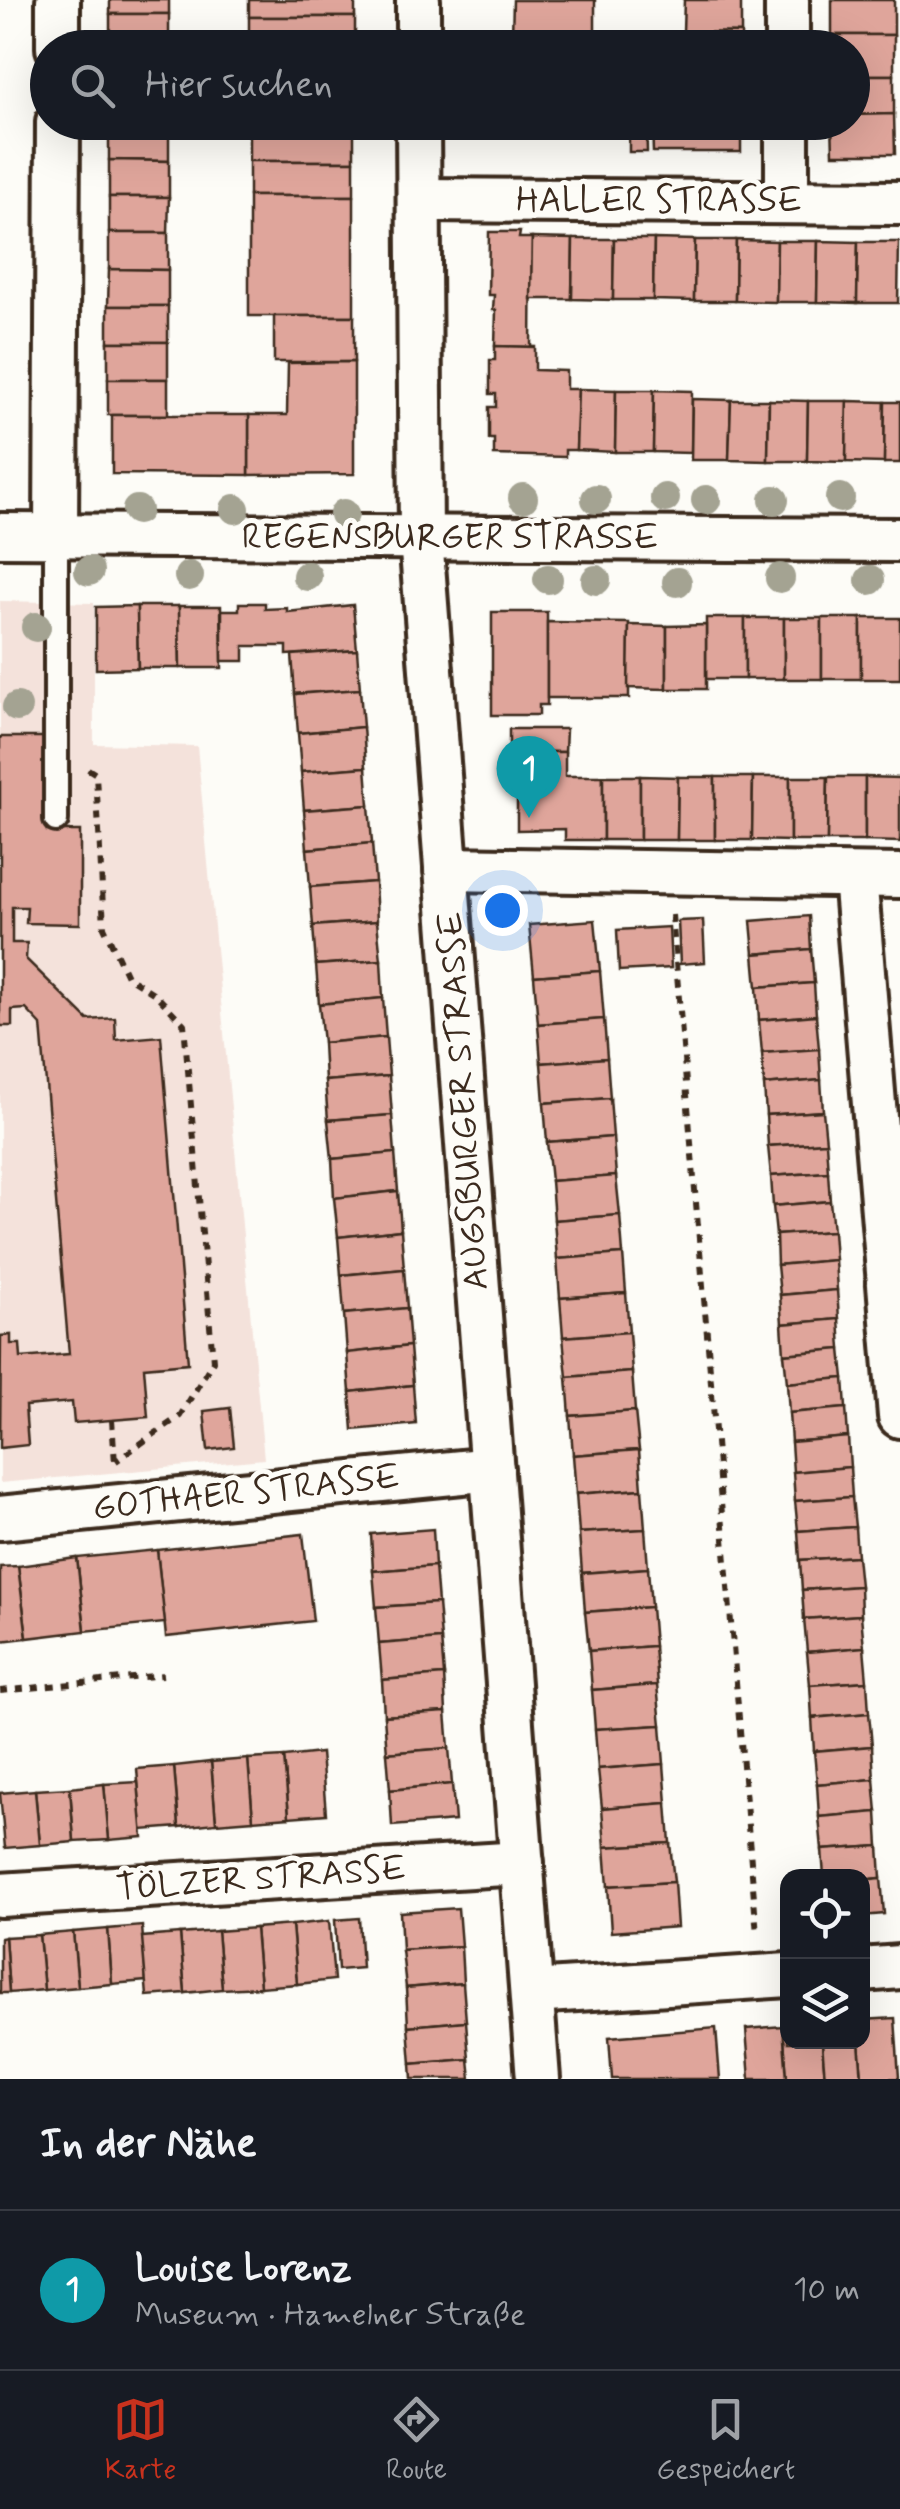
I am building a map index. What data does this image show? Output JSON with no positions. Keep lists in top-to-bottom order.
{
  "streets": {
    "street": [
      "HALLER STRASSE",
      "REGENSBURGER STRASSE",
      "AUGSBURGER STRASSE",
      "GOTHAER STRASSE",
      "TÖLZER STRASSE"
    ]
  },
  "crossings": [
    ["HALLER STRASSE", "AUGSBURGER STRASSE"],
    ["REGENSBURGER STRASSE", "AUGSBURGER STRASSE"],
    ["AUGSBURGER STRASSE", "GOTHAER STRASSE"],
    ["AUGSBURGER STRASSE", "TÖLZER STRASSE"]
  ],
  "page": {
    "search": "Hier suchen",
    "pins": "1",
    "heading": "In der Nähe",
    "list": [
      {
        "mark": "1",
        "name": "Louise Lorenz",
        "note": "Museum · Hamelner Straße",
        "value": "10 m"
      }
    ],
    "nav": ["Karte", "Route", "Gespeichert"]
  }
}
